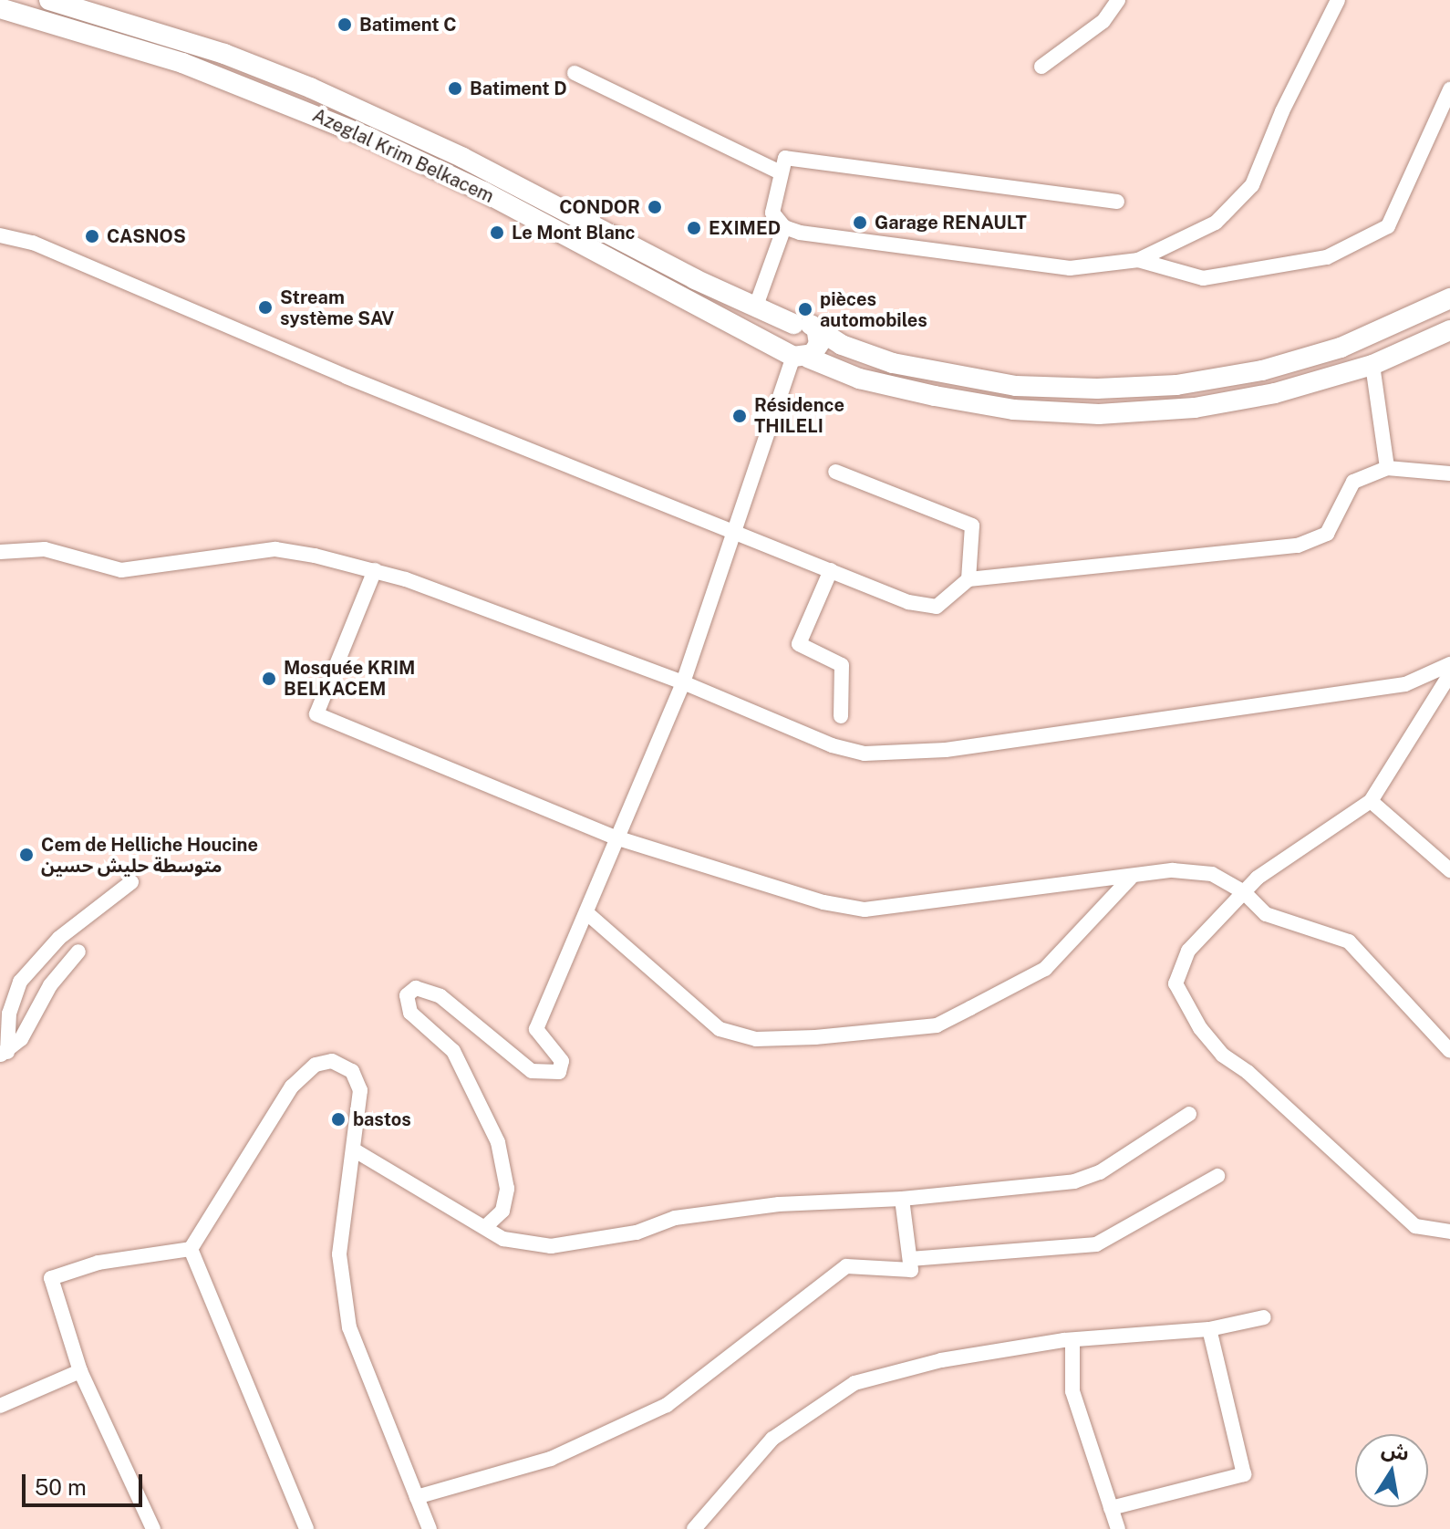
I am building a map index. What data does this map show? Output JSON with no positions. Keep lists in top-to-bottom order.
{
  "streets": {
    "main road": ["Azeglal Krim Belkacem"]
  },
  "places": [
    "Batiment C",
    "Batiment D",
    "CONDOR",
    "Garage RENAULT",
    "EXIMED",
    "Le Mont Blanc",
    "CASNOS",
    "Stream système SAV",
    "pièces automobiles",
    "Résidence THILELI",
    "Mosquée KRIM BELKACEM",
    "Cem de Helliche Houcine متوسطة حليش حسين",
    "bastos"
  ],
  "scale_bar": "50 m",
  "north": "top"
}
